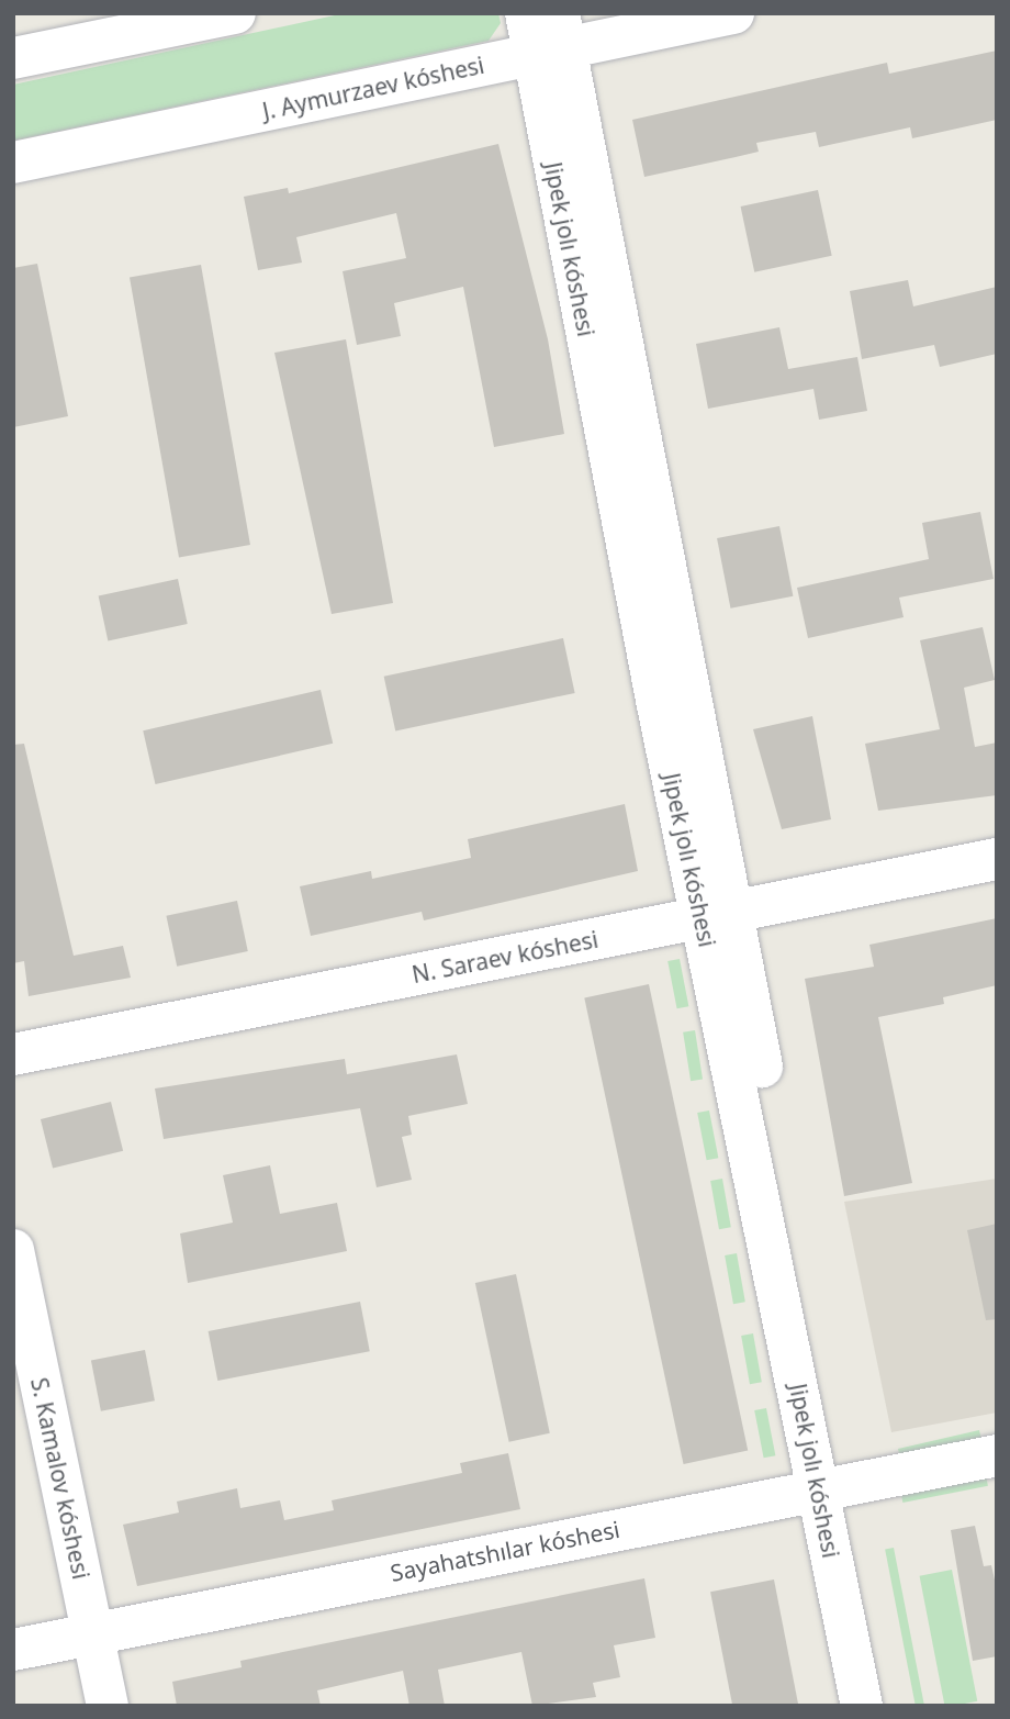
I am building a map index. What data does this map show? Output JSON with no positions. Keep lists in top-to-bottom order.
{
  "streets": {
    "street": [
      "J. Aymurzaev kóshesi",
      "Jipek jolı kóshesi",
      "N. Saraev kóshesi",
      "S. Kamalov kóshesi",
      "Sayahatshılar kóshesi"
    ]
  },
  "crossings": [
    ["J. Aymurzaev kóshesi", "Jipek jolı kóshesi"],
    ["Jipek jolı kóshesi", "N. Saraev kóshesi"],
    ["Jipek jolı kóshesi", "Sayahatshılar kóshesi"],
    ["S. Kamalov kóshesi", "Sayahatshılar kóshesi"]
  ]
}
